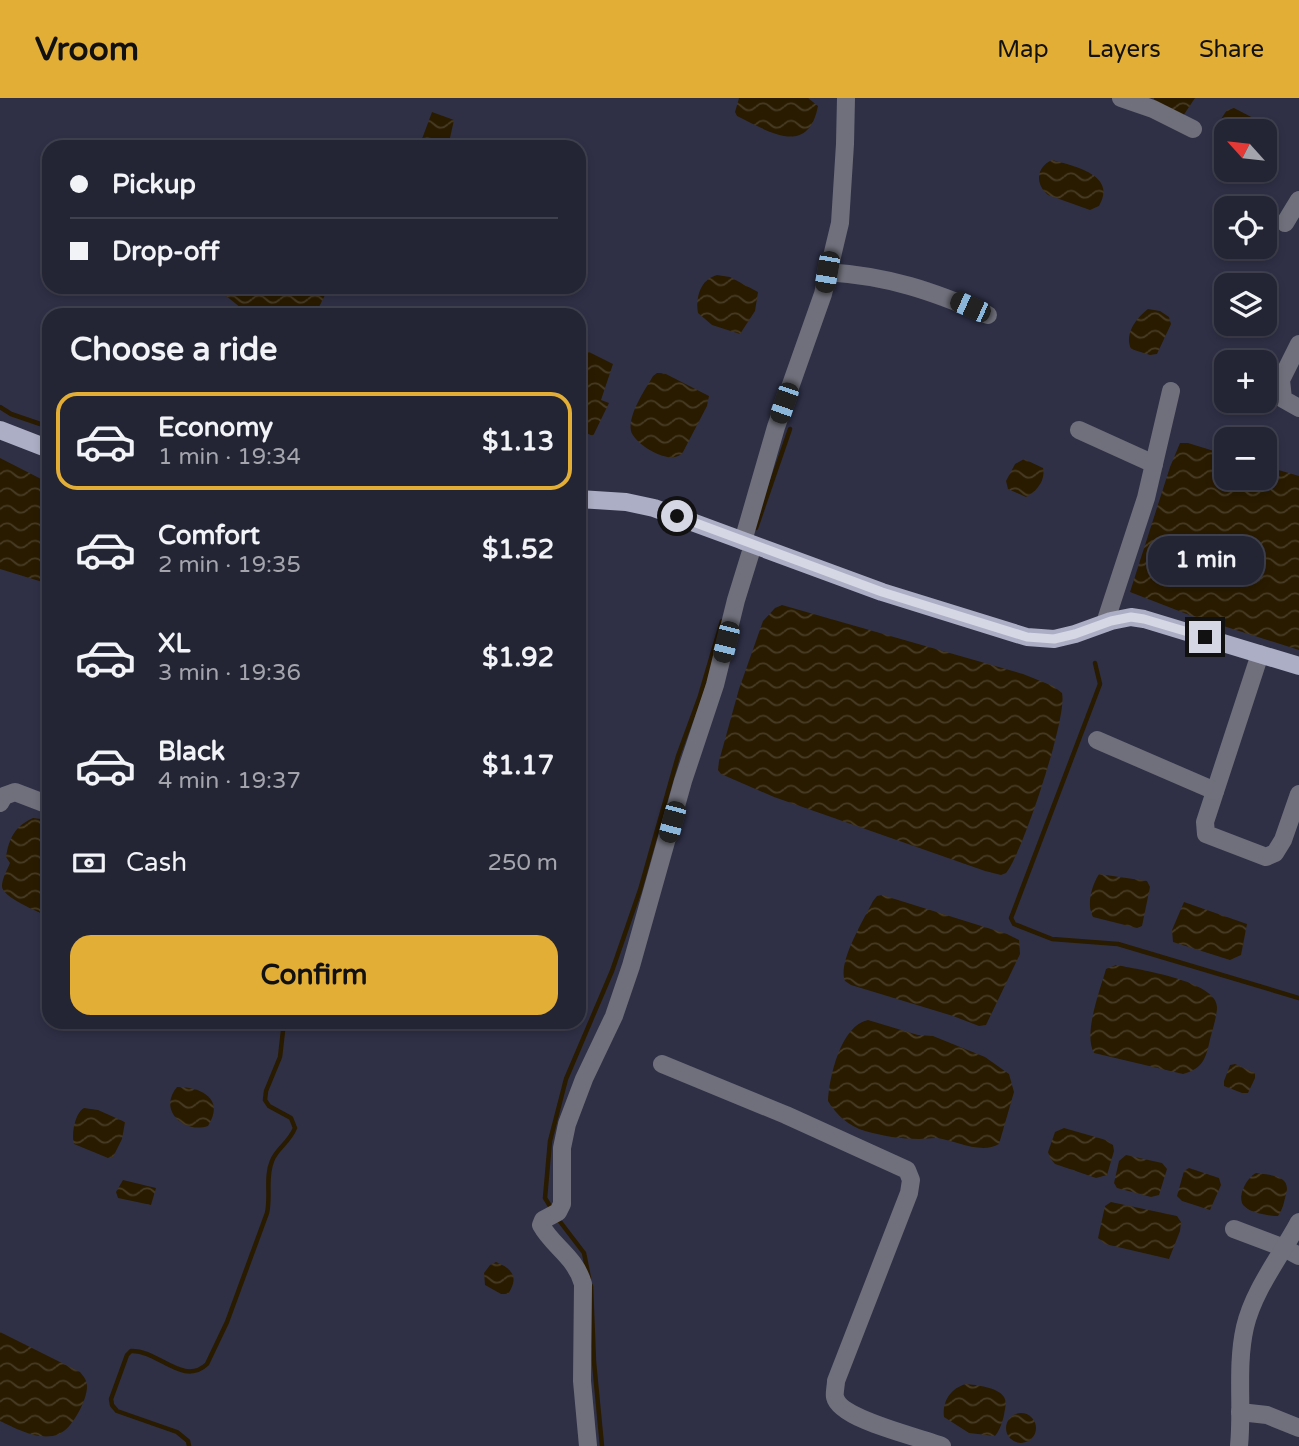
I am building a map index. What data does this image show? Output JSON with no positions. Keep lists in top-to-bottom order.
{
  "north": "top left",
  "page": {
    "header": "Vroom",
    "nav": ["Map", "Layers", "Share"],
    "map_buttons": ["+", "−"],
    "banner": ["Pickup", "Drop-off"],
    "heading": "Choose a ride",
    "list": [
      {
        "name": "Economy",
        "note": "1 min · 19:34",
        "value": "$1.13"
      },
      {
        "name": "Comfort",
        "note": "2 min · 19:35",
        "value": "$1.52"
      },
      {
        "name": "XL",
        "note": "3 min · 19:36",
        "value": "$1.92"
      },
      {
        "name": "Black",
        "note": "4 min · 19:37",
        "value": "$1.17"
      }
    ],
    "bubble": "1 min",
    "pay": ["Cash", "250 m"],
    "buttons": "Confirm"
  }
}
